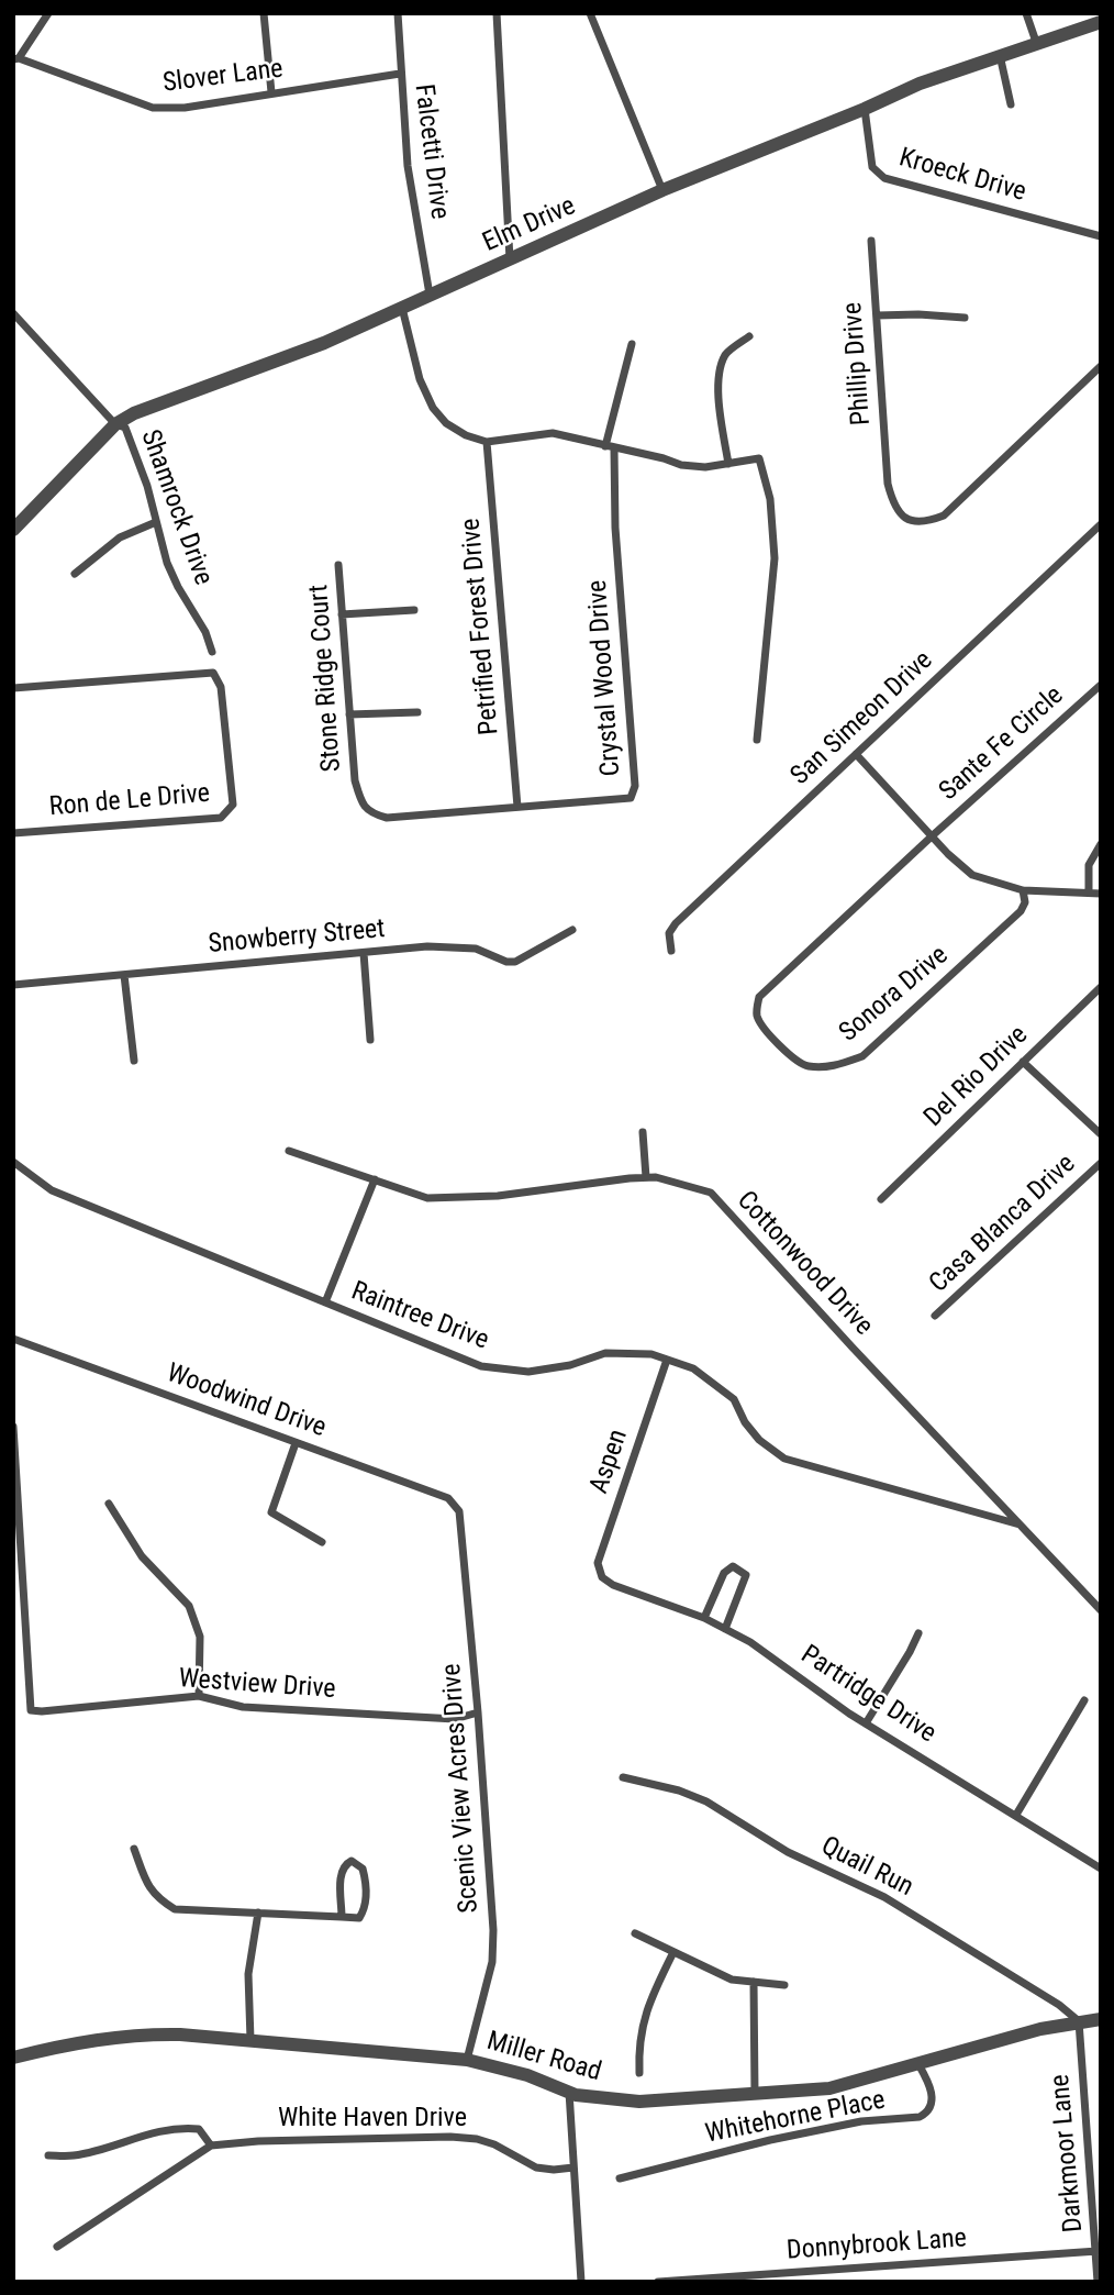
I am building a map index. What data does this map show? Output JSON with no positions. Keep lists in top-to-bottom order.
{
  "streets": {
    "street": [
      "Slover Lane",
      "Falcetti Drive",
      "Kroeck Drive",
      "Elm Drive",
      "Phillip Drive",
      "Shamrock Drive",
      "Petrified Forest Drive",
      "Stone Ridge Court",
      "Crystal Wood Drive",
      "San Simeon Drive",
      "Sante Fe Circle",
      "Ron de Le Drive",
      "Snowberry Street",
      "Sonora Drive",
      "Del Rio Drive",
      "Casa Blanca Drive",
      "Cottonwood Drive",
      "Raintree Drive",
      "Woodwind Drive",
      "Aspen",
      "Westview Drive",
      "Partridge Drive",
      "Scenic View Acres Drive",
      "Quail Run",
      "Miller Road",
      "Whitehorne Place",
      "White Haven Drive",
      "Darkmoor Lane",
      "Donnybrook Lane"
    ]
  },
  "crossings": [
    ["Slover Lane", "Falcetti Drive"],
    ["Falcetti Drive", "Elm Drive"],
    ["Kroeck Drive", "Elm Drive"],
    ["Elm Drive", "Shamrock Drive"],
    ["Petrified Forest Drive", "Crystal Wood Drive"],
    ["Stone Ridge Court", "Crystal Wood Drive"],
    ["Sante Fe Circle", "Sonora Drive"],
    ["Cottonwood Drive", "Raintree Drive"],
    ["Raintree Drive", "Aspen"],
    ["Woodwind Drive", "Scenic View Acres Drive"],
    ["Aspen", "Partridge Drive"],
    ["Westview Drive", "Scenic View Acres Drive"],
    ["Scenic View Acres Drive", "Miller Road"],
    ["Quail Run", "Miller Road"],
    ["Quail Run", "Darkmoor Lane"],
    ["Miller Road", "Whitehorne Place"],
    ["Miller Road", "Darkmoor Lane"],
    ["Darkmoor Lane", "Donnybrook Lane"]
  ]
}
